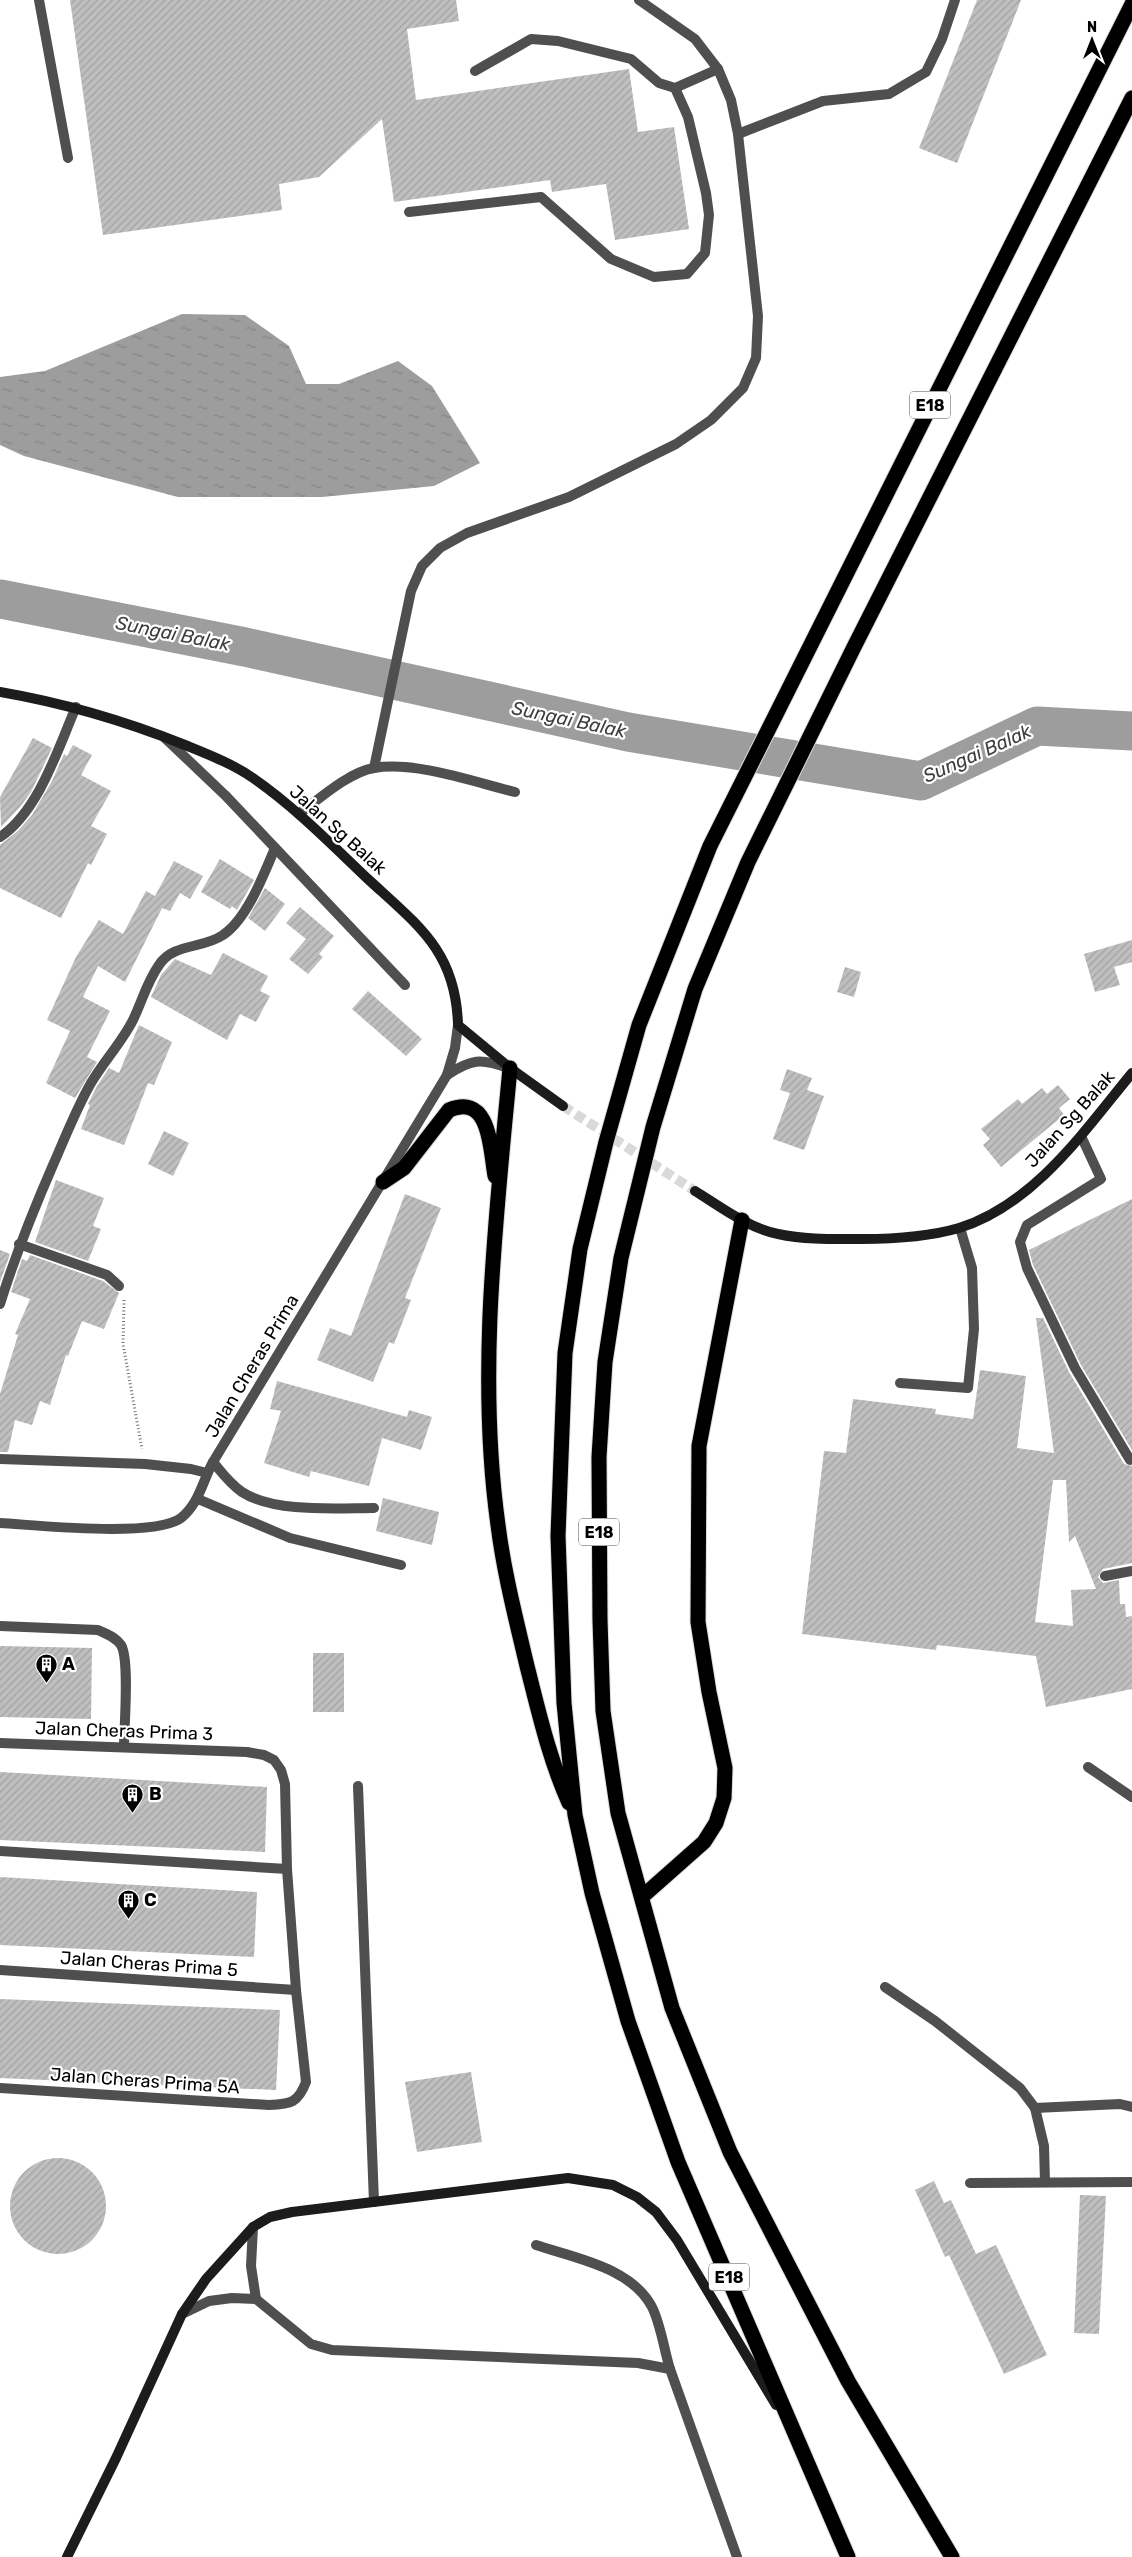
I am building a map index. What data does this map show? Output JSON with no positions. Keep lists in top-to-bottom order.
{
  "streets": {
    "highway": ["E18"],
    "street": [
      "Jalan Sg Balak",
      "Jalan Cheras Prima",
      "Jalan Cheras Prima 3",
      "Jalan Cheras Prima 5",
      "Jalan Cheras Prima 5A"
    ]
  },
  "crossings": [
    ["Jalan Sg Balak", "Jalan Cheras Prima"],
    ["Jalan Cheras Prima 3", "Jalan Cheras Prima 5"],
    ["Jalan Cheras Prima 3", "Jalan Cheras Prima 5A"]
  ],
  "water": ["Sungai Balak"],
  "places": {
    "building": ["A", "B", "C"]
  },
  "north": "top"
}
